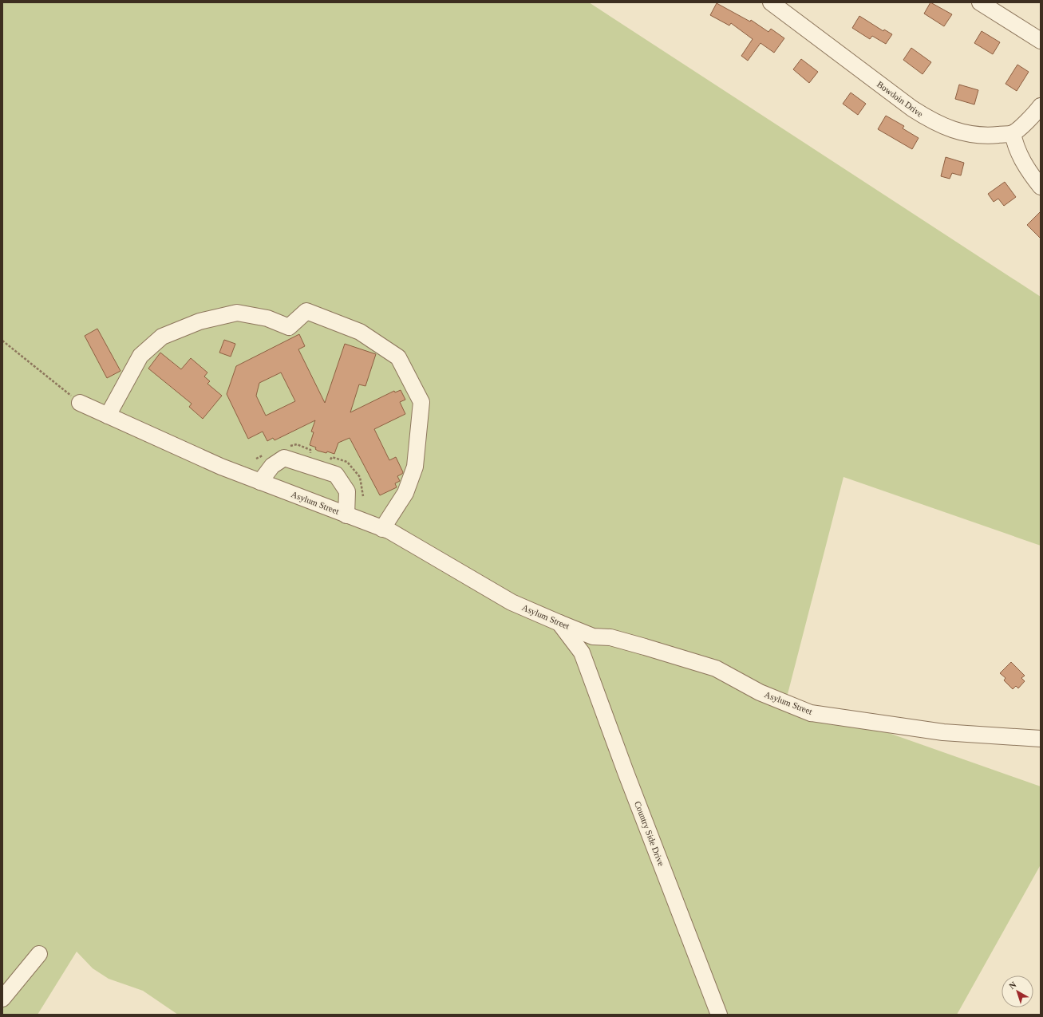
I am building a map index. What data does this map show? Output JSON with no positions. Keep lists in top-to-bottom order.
{
  "streets": {
    "street": ["Bowdoin Drive", "Asylum Street", "Country Side Drive"]
  },
  "crossings": [
    ["Asylum Street", "Country Side Drive"]
  ],
  "north": "top left"
}
